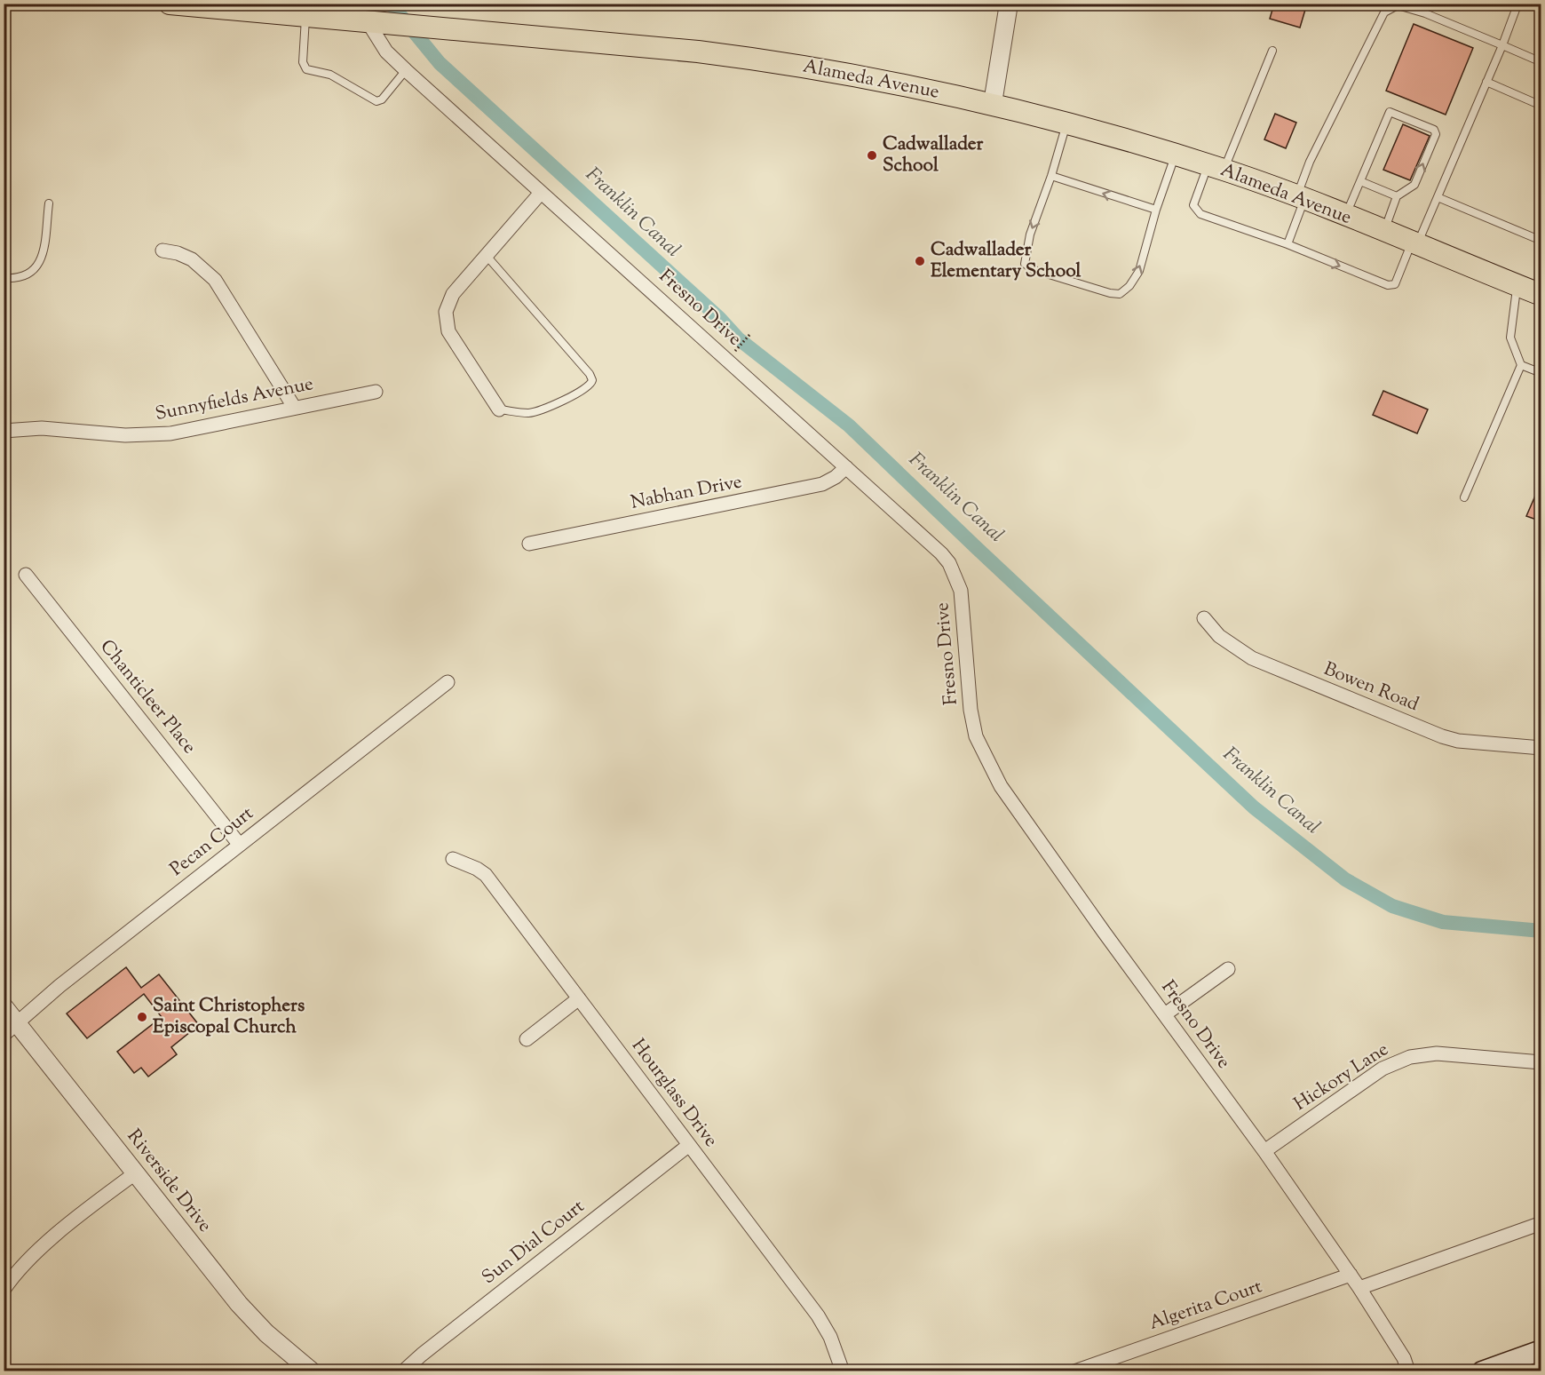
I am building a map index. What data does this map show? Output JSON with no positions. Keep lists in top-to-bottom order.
{
  "streets": {
    "main road": ["Alameda Avenue"],
    "street": [
      "Fresno Drive",
      "Sunnyfields Avenue",
      "Nabhan Drive",
      "Bowen Road",
      "Chanticleer Place",
      "Pecan Court",
      "Hickory Lane",
      "Hourglass Drive",
      "Riverside Drive",
      "Sun Dial Court",
      "Algerita Court"
    ]
  },
  "crossings": [
    ["Alameda Avenue", "Fresno Drive"],
    ["Fresno Drive", "Nabhan Drive"],
    ["Fresno Drive", "Hickory Lane"],
    ["Fresno Drive", "Algerita Court"],
    ["Chanticleer Place", "Pecan Court"],
    ["Pecan Court", "Riverside Drive"],
    ["Hourglass Drive", "Sun Dial Court"]
  ],
  "water": ["Franklin Canal"],
  "places": ["Cadwallader School", "Cadwallader Elementary School", "Saint Christophers Episcopal Church"]
}
